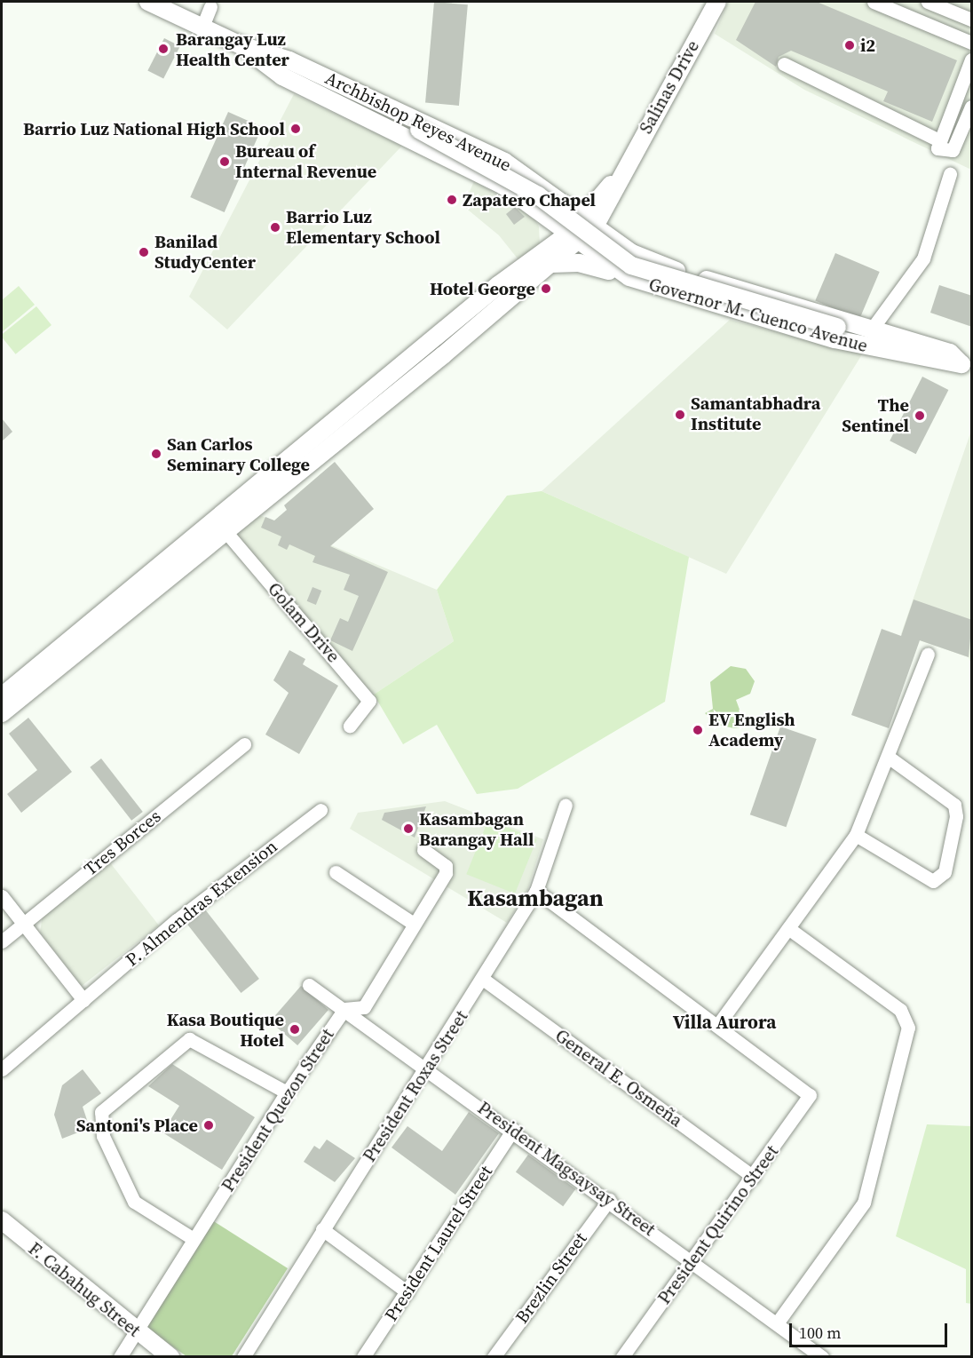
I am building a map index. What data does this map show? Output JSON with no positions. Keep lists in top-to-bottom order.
{
  "streets": {
    "main road": [
      "Salinas Drive",
      "Archbishop Reyes Avenue",
      "Governor M. Cuenco Avenue",
      "F. Cabahug Street"
    ],
    "street": [
      "Golam Drive",
      "Tres Borces",
      "P. Almendras Extension",
      "General E. Osmeña",
      "President Roxas Street",
      "President Quezon Street",
      "President Magsaysay Street",
      "President Quirino Street",
      "President Laurel Street",
      "Brezlin Street"
    ]
  },
  "crossings": [
    ["Salinas Drive", "Archbishop Reyes Avenue"],
    ["Salinas Drive", "Governor M. Cuenco Avenue"],
    ["Salinas Drive", "Golam Drive"],
    ["Archbishop Reyes Avenue", "Governor M. Cuenco Avenue"],
    ["General E. Osmeña", "President Roxas Street"],
    ["General E. Osmeña", "President Quirino Street"],
    ["President Roxas Street", "President Magsaysay Street"],
    ["President Quezon Street", "President Magsaysay Street"],
    ["President Quezon Street", "F. Cabahug Street"],
    ["President Magsaysay Street", "President Quirino Street"],
    ["President Magsaysay Street", "President Laurel Street"],
    ["President Magsaysay Street", "Brezlin Street"]
  ],
  "districts": ["Kasambagan", "Villa Aurora"],
  "places": [
    "i2",
    "Barangay Luz Health Center",
    "Barrio Luz National High School",
    "Bureau of Internal Revenue",
    "Zapatero Chapel",
    "Barrio Luz Elementary School",
    "Banilad StudyCenter",
    "Hotel George",
    "Samantabhadra Institute",
    "The Sentinel",
    "San Carlos Seminary College",
    "EV English Academy",
    "Kasambagan Barangay Hall",
    "Kasa Boutique Hotel",
    "Santoni's Place"
  ],
  "scale_bar": "100 m"
}
